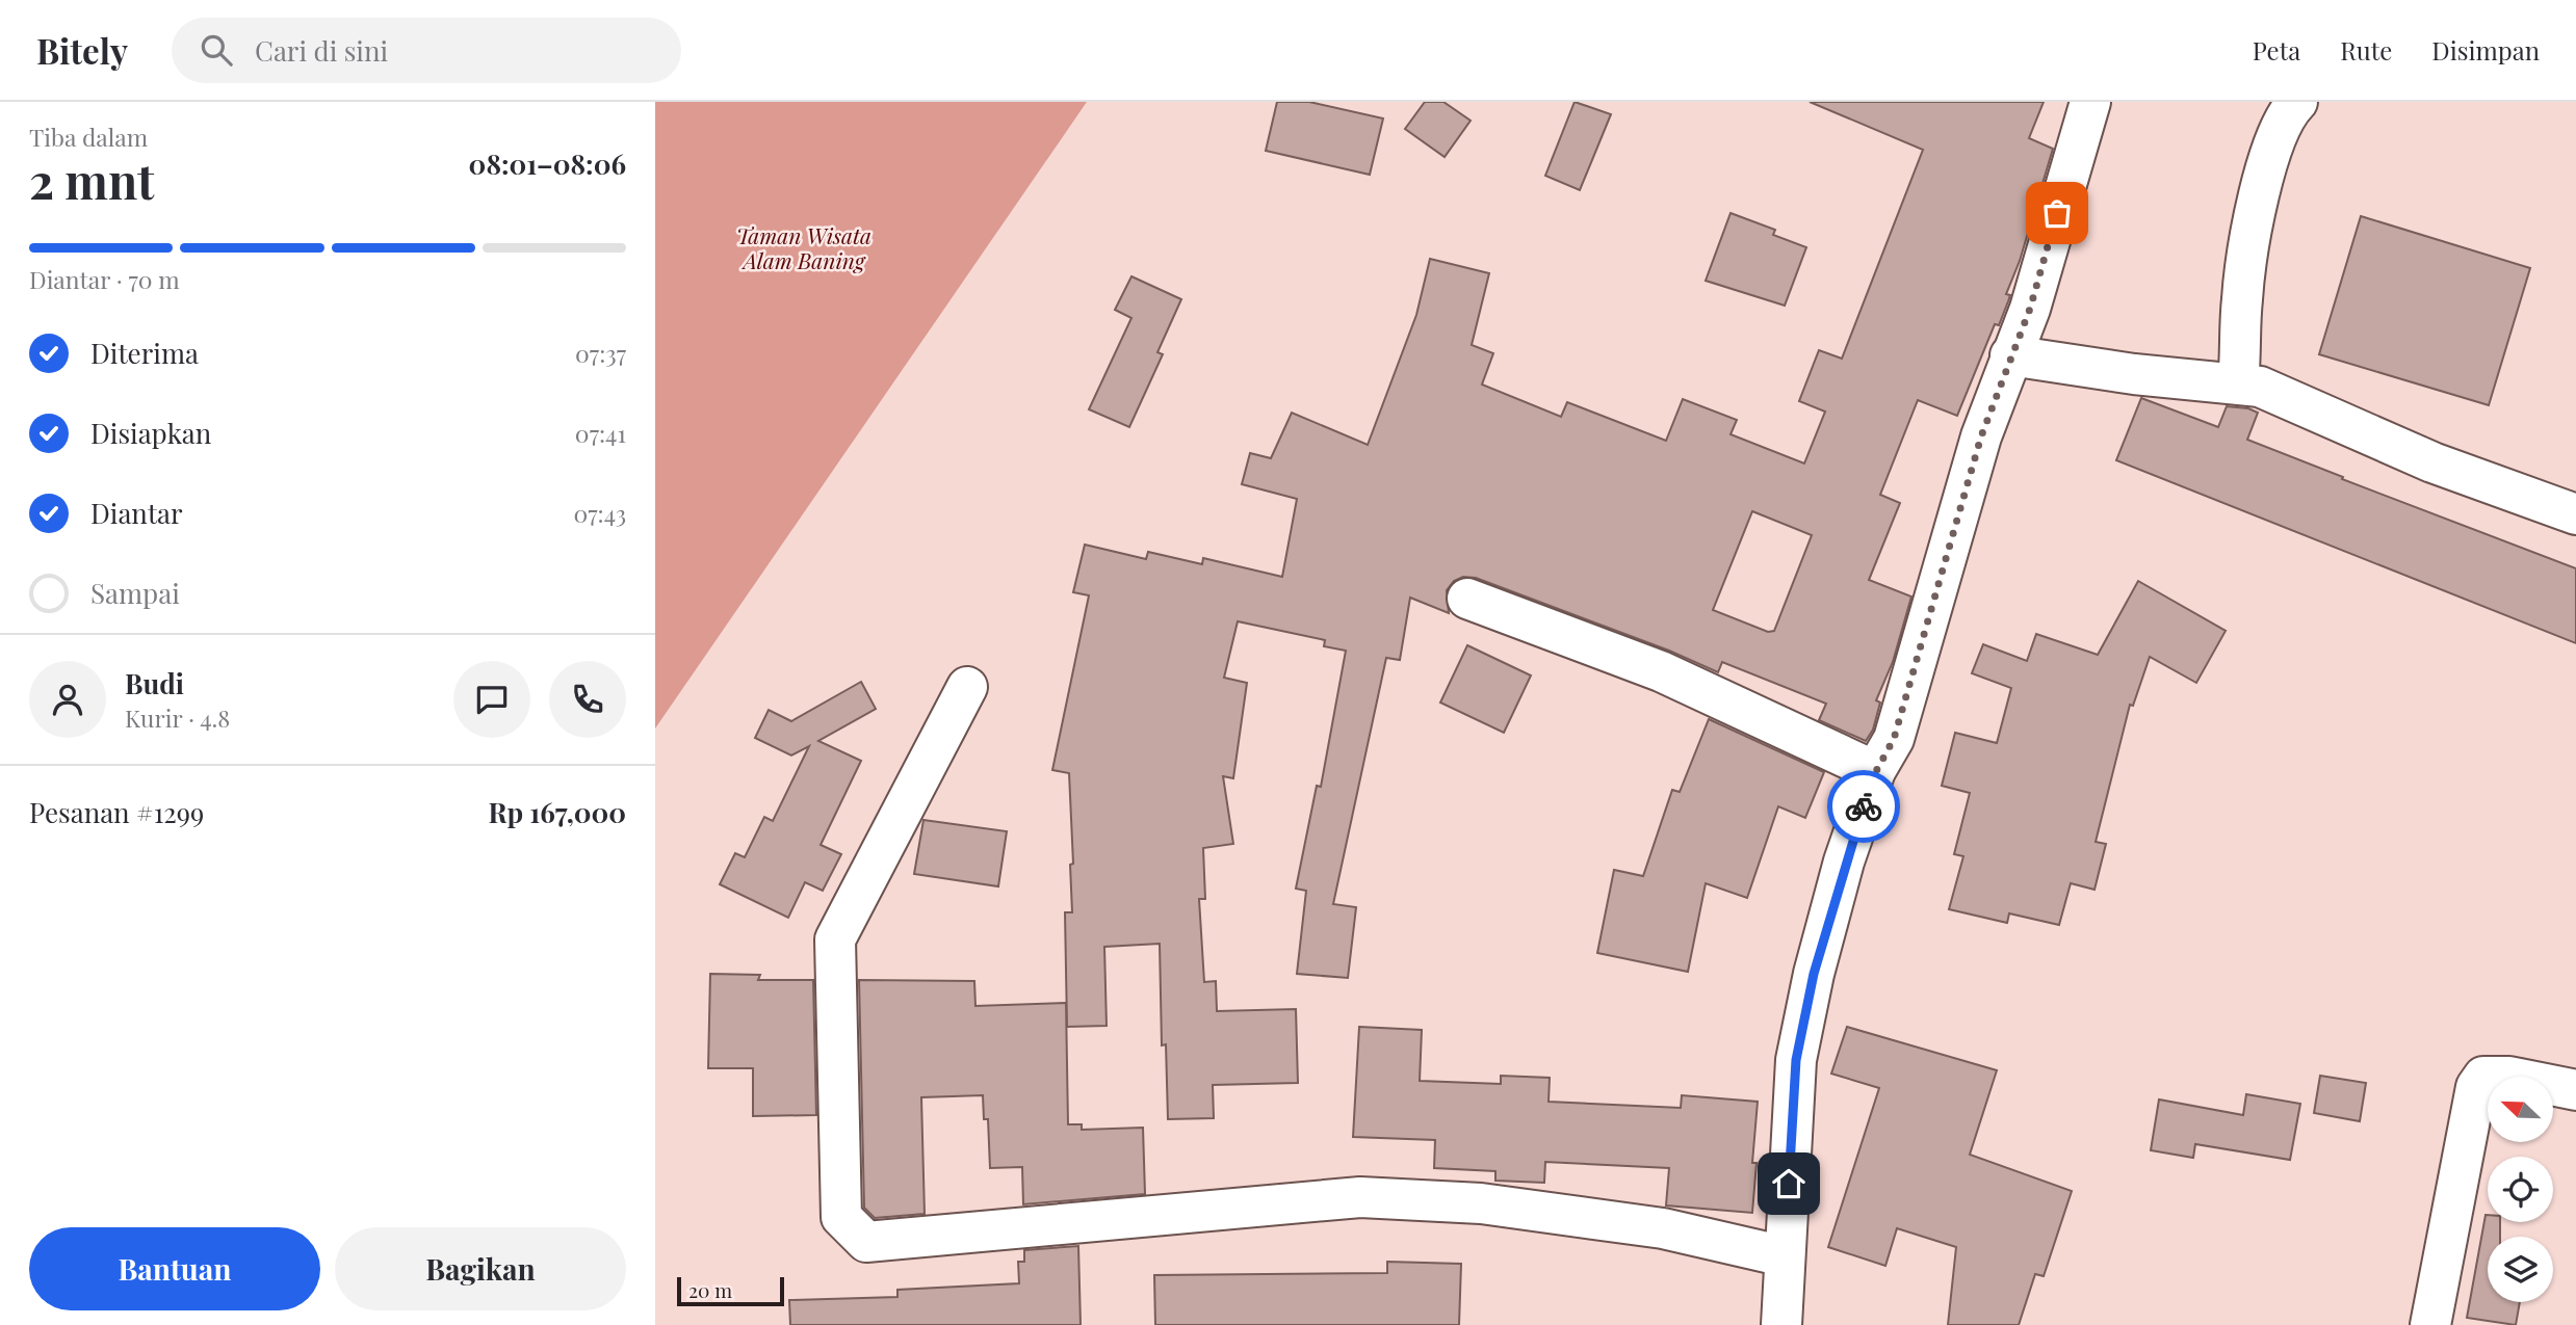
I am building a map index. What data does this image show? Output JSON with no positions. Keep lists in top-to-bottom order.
{
  "parks": ["Taman Wisata Alam Baning"],
  "scale_bar": "20 m",
  "north": "top left",
  "page": {
    "header": "Bitely",
    "search": "Cari di sini",
    "nav": ["Peta", "Rute", "Disimpan"],
    "heading": ["2 mnt", "Tiba dalam", "08:01–08:06"],
    "panel": [
      "Budi",
      "Kurir · 4.8",
      "Pesanan #1299",
      "Rp 167,000"
    ],
    "bar": "Diantar · 70 m",
    "list": [
      ["Diterima", "07:37"],
      ["Disiapkan", "07:41"],
      ["Diantar", "07:43"],
      "Sampai"
    ],
    "buttons": ["Bantuan", "Bagikan"],
    "scale": "20 m"
  }
}
